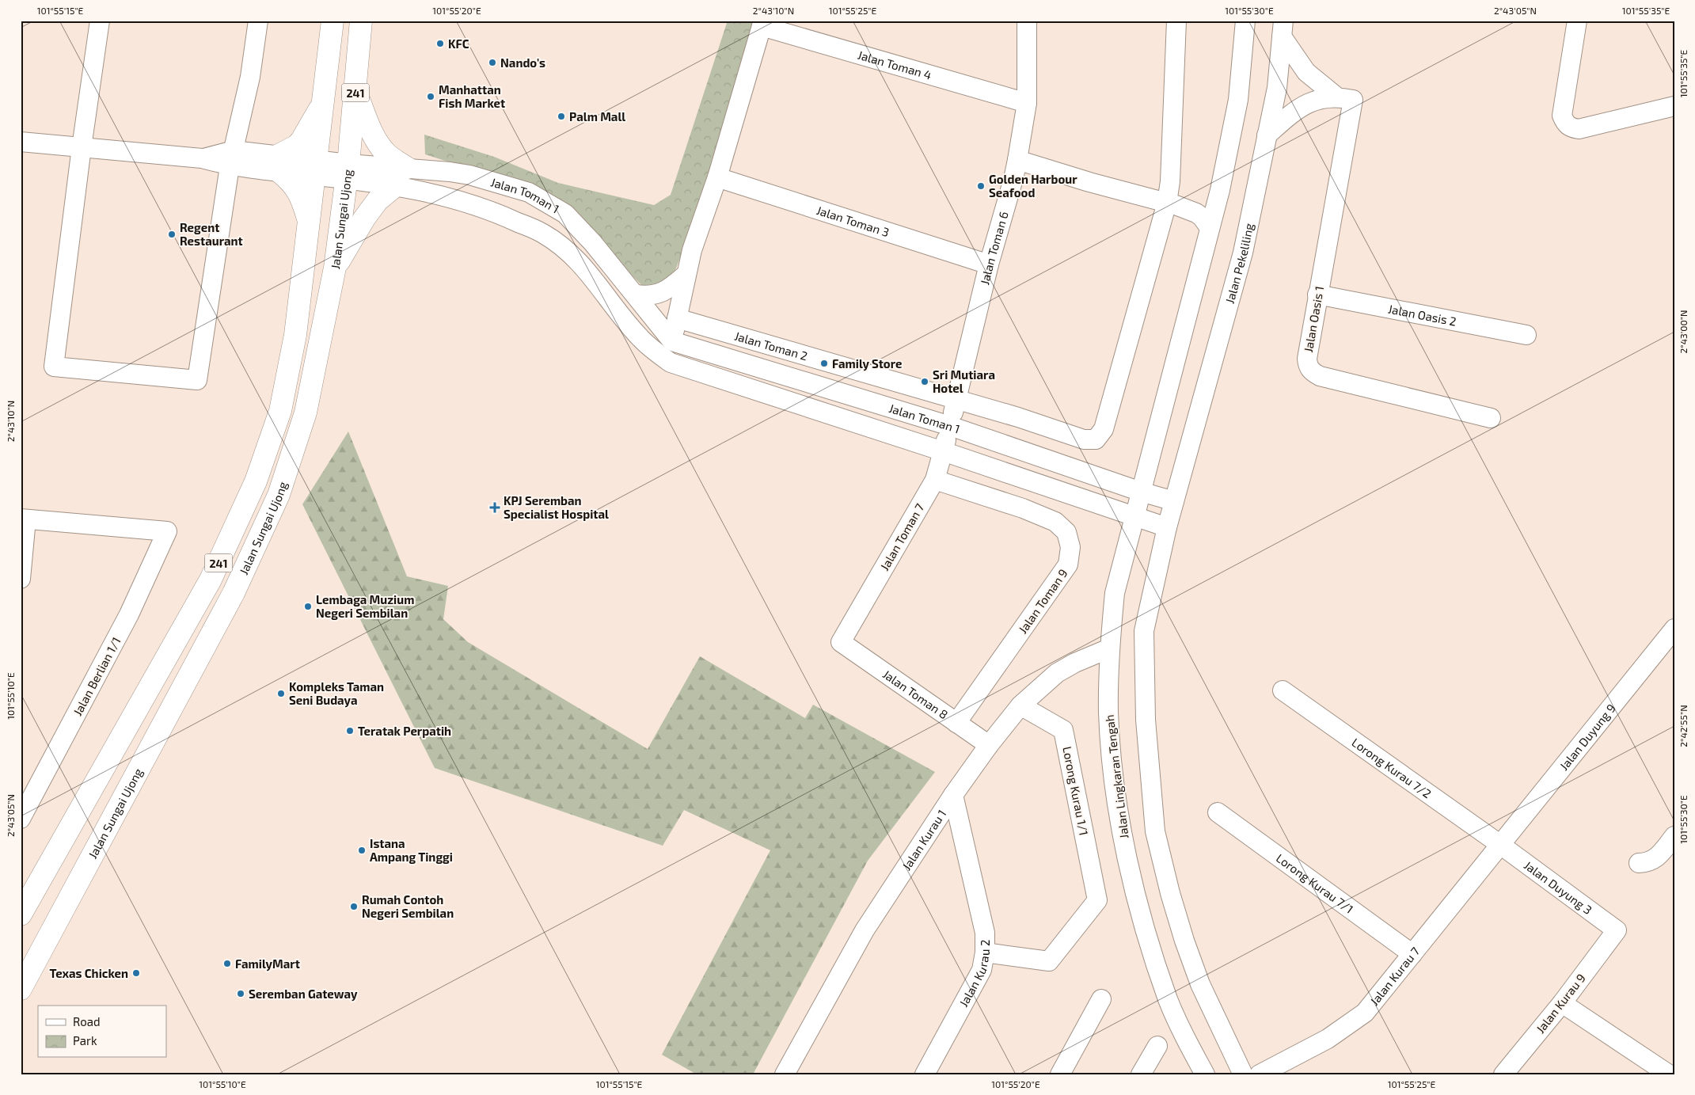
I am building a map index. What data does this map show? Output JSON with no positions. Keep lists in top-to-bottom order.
{
  "streets": {
    "highway": ["241", "Jalan Sungai Ujong"],
    "street": [
      "Jalan Toman 4",
      "Jalan Toman 1",
      "Jalan Toman 3",
      "Jalan Toman 6",
      "Jalan Pekeliling",
      "Jalan Oasis 2",
      "Jalan Oasis 1",
      "Jalan Toman 2",
      "Jalan Toman 7",
      "Jalan Toman 9",
      "Jalan Berlian 1/1",
      "Jalan Toman 8",
      "Jalan Duyung 9",
      "Lorong Kurau 7/2",
      "Jalan Lingkaran Tengah",
      "Lorong Kurau 1/1",
      "Jalan Kurau 1",
      "Lorong Kurau 7/1",
      "Jalan Duyung 3",
      "Jalan Kurau 2",
      "Jalan Kurau 7",
      "Jalan Kurau 9"
    ]
  },
  "crossings": [
    ["Jalan Toman 4", "Jalan Toman 6"],
    ["Jalan Toman 1", "Jalan Sungai Ujong"],
    ["Jalan Toman 1", "Jalan Toman 6"],
    ["Jalan Toman 1", "Jalan Pekeliling"],
    ["Jalan Toman 1", "Jalan Toman 7"],
    ["Jalan Toman 1", "Jalan Lingkaran Tengah"],
    ["Jalan Toman 3", "Jalan Toman 6"],
    ["Jalan Toman 6", "Jalan Toman 2"],
    ["Jalan Toman 6", "Jalan Toman 7"],
    ["Jalan Pekeliling", "Jalan Oasis 1"],
    ["Jalan Oasis 2", "Jalan Oasis 1"],
    ["Jalan Toman 7", "Jalan Toman 9"],
    ["Jalan Toman 7", "Jalan Toman 8"],
    ["Jalan Toman 9", "Jalan Toman 8"],
    ["Jalan Toman 8", "Jalan Kurau 1"],
    ["Jalan Duyung 9", "Lorong Kurau 7/2"],
    ["Jalan Duyung 9", "Jalan Duyung 3"],
    ["Jalan Duyung 9", "Jalan Kurau 7"],
    ["Lorong Kurau 7/2", "Jalan Duyung 3"],
    ["Lorong Kurau 7/2", "Jalan Kurau 7"],
    ["Jalan Lingkaran Tengah", "Jalan Kurau 1"],
    ["Lorong Kurau 1/1", "Jalan Kurau 1"],
    ["Lorong Kurau 1/1", "Jalan Kurau 2"],
    ["Jalan Kurau 1", "Jalan Kurau 2"],
    ["Lorong Kurau 7/1", "Jalan Kurau 7"],
    ["Jalan Duyung 3", "Jalan Kurau 7"],
    ["Jalan Duyung 3", "Jalan Kurau 9"]
  ],
  "places": {
    "other": [
      "KFC",
      "Nando's",
      "Manhattan Fish Market",
      "Palm Mall",
      "Golden Harbour Seafood",
      "Regent Restaurant",
      "Family Store",
      "Sri Mutiara Hotel",
      "Lembaga Muzium Negeri Sembilan",
      "Kompleks Taman Seni Budaya",
      "Teratak Perpatih",
      "Istana Ampang Tinggi",
      "Rumah Contoh Negeri Sembilan",
      "FamilyMart",
      "Texas Chicken",
      "Seremban Gateway"
    ],
    "health": ["KPJ Seremban Specialist Hospital"]
  },
  "legend": ["Road", "Park"],
  "coordinates": [
    "101°55'15\"E",
    "101°55'20\"E",
    "2°43'10\"N",
    "101°55'25\"E",
    "101°55'30\"E",
    "2°43'05\"N",
    "101°55'35\"E",
    "2°43'00\"N",
    "101°55'10\"E",
    "2°42'55\"N"
  ]
}
